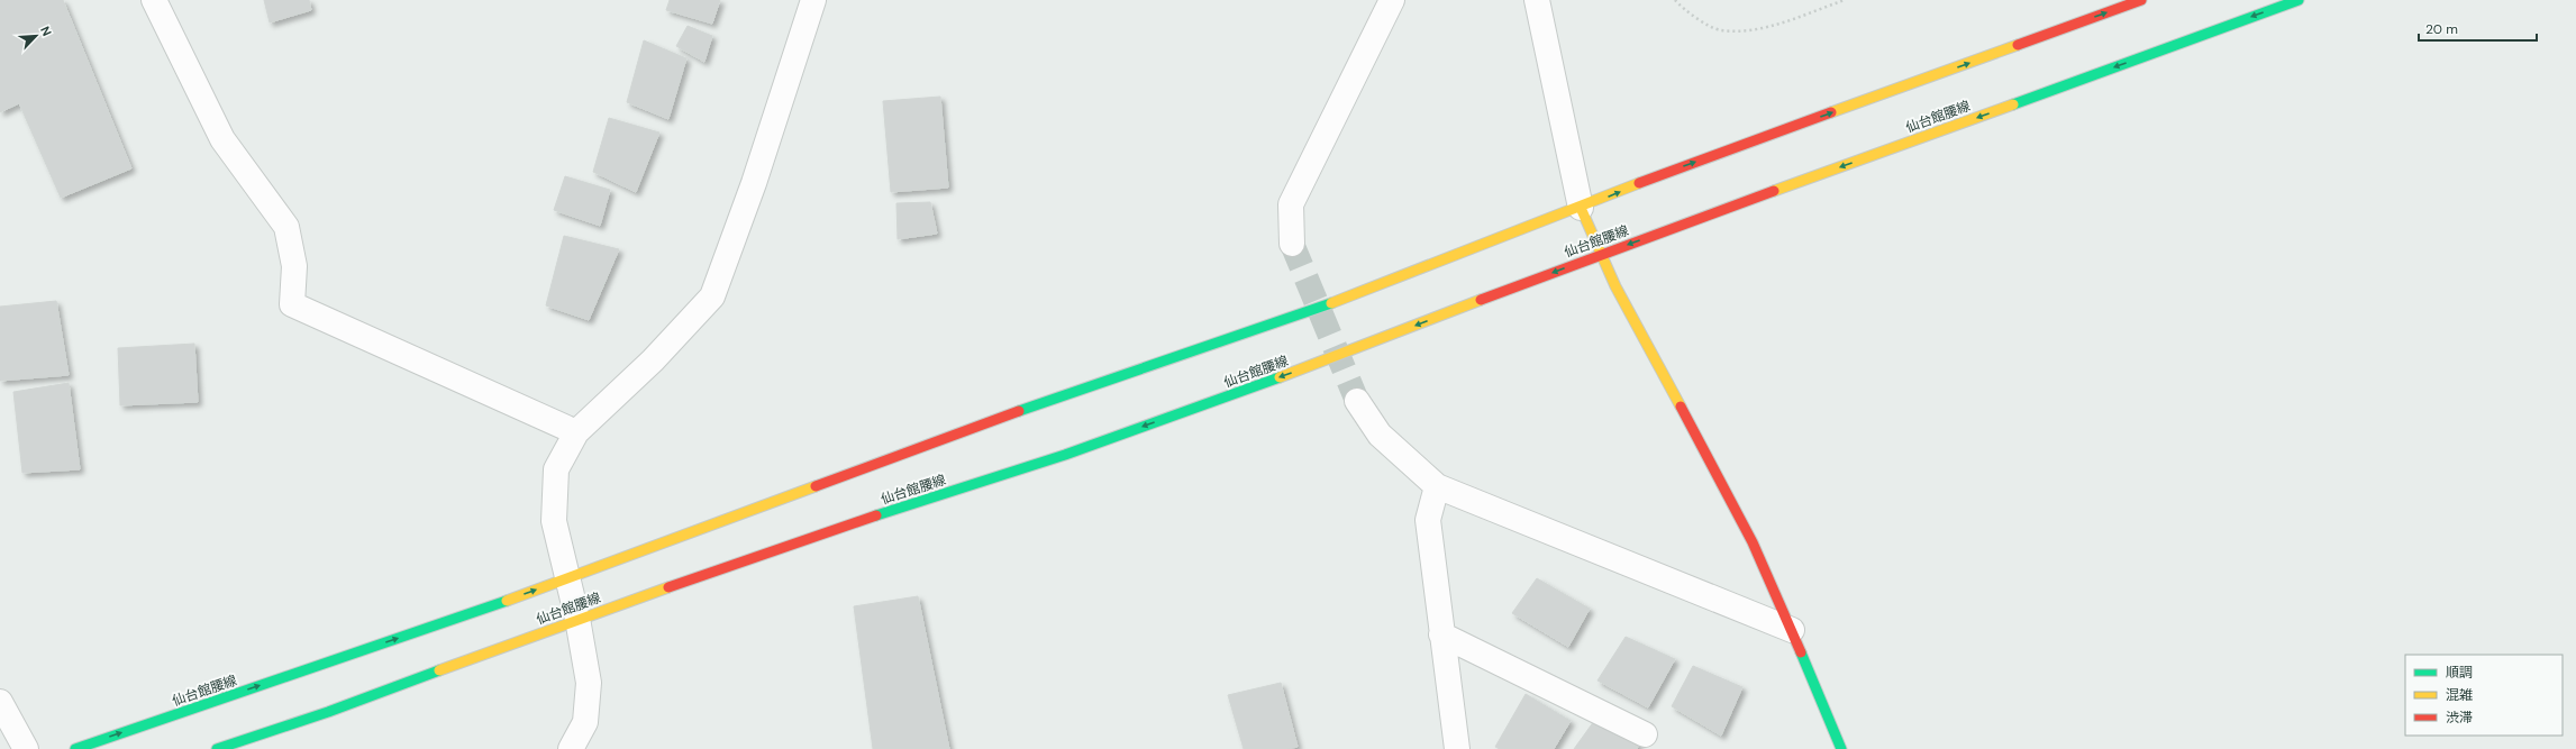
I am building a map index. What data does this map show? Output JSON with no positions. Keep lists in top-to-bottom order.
{
  "streets": {
    "main road": ["仙台館腰線"]
  },
  "legend": ["順調", "混雑", "渋滞"],
  "scale_bar": "20 m",
  "north": "top right"
}
